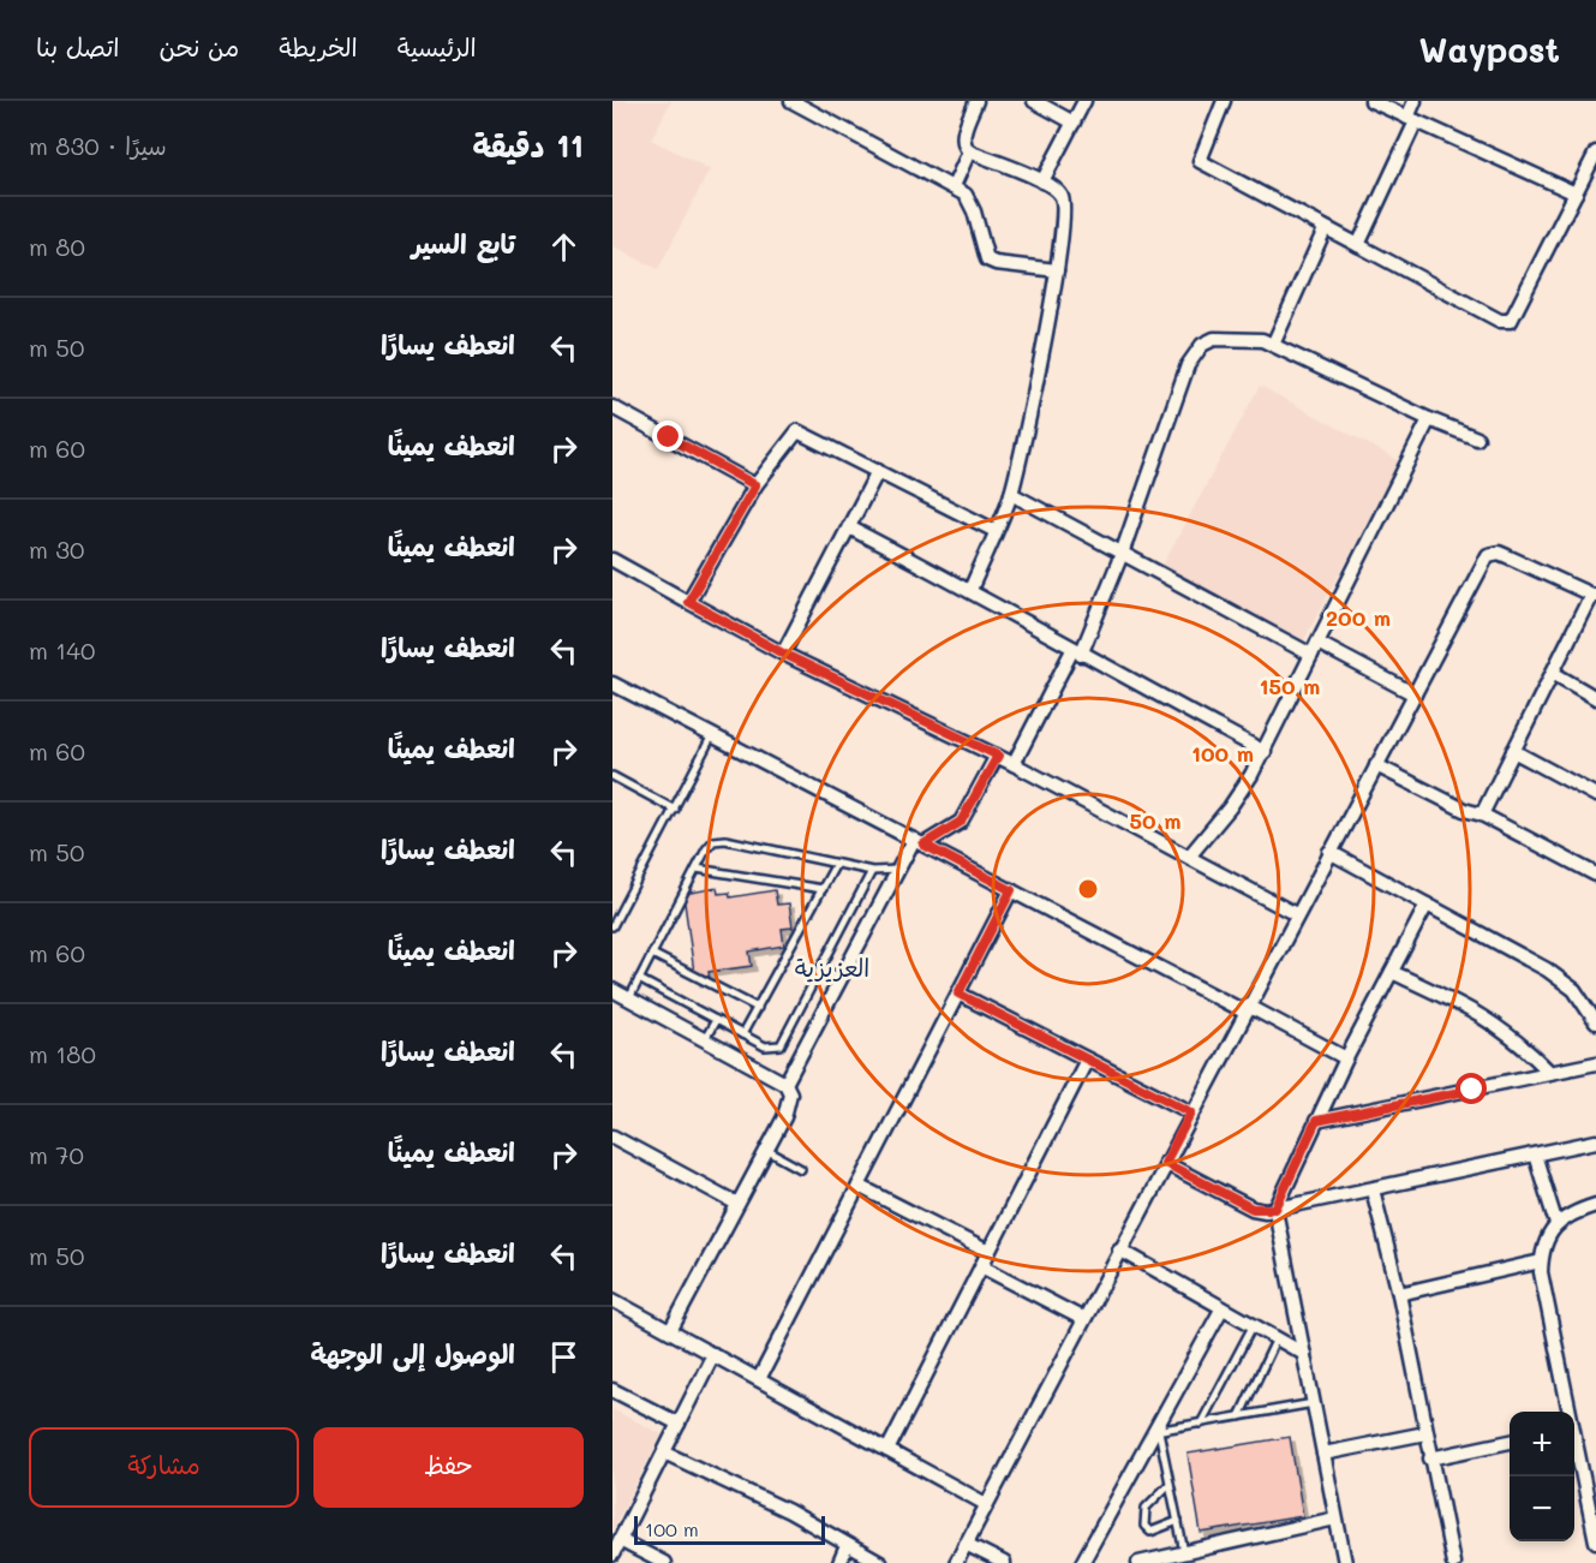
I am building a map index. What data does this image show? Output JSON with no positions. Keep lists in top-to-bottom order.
{
  "districts": ["العزيزية"],
  "scale_bar": "100 m",
  "page": {
    "header": "Waypost",
    "nav": [
      "الرئيسية",
      "الخريطة",
      "من نحن",
      "اتصل بنا"
    ],
    "heading": ["11 دقيقة", "سيرًا · 830 m"],
    "list": [
      ["تابع السير", "80 m"],
      ["انعطف يسارًا", "50 m"],
      ["انعطف يمينًا", "60 m"],
      ["انعطف يمينًا", "30 m"],
      ["انعطف يسارًا", "140 m"],
      ["انعطف يمينًا", "60 m"],
      ["انعطف يسارًا", "50 m"],
      ["انعطف يمينًا", "60 m"],
      ["انعطف يسارًا", "180 m"],
      ["انعطف يمينًا", "70 m"],
      ["انعطف يسارًا", "50 m"],
      "الوصول إلى الوجهة"
    ],
    "buttons": ["حفظ", "مشاركة"],
    "map_buttons": ["+", "−"],
    "scale": "100 m"
  },
  "rings": [
    "200 m",
    "150 m",
    "100 m",
    "50 m"
  ]
}
